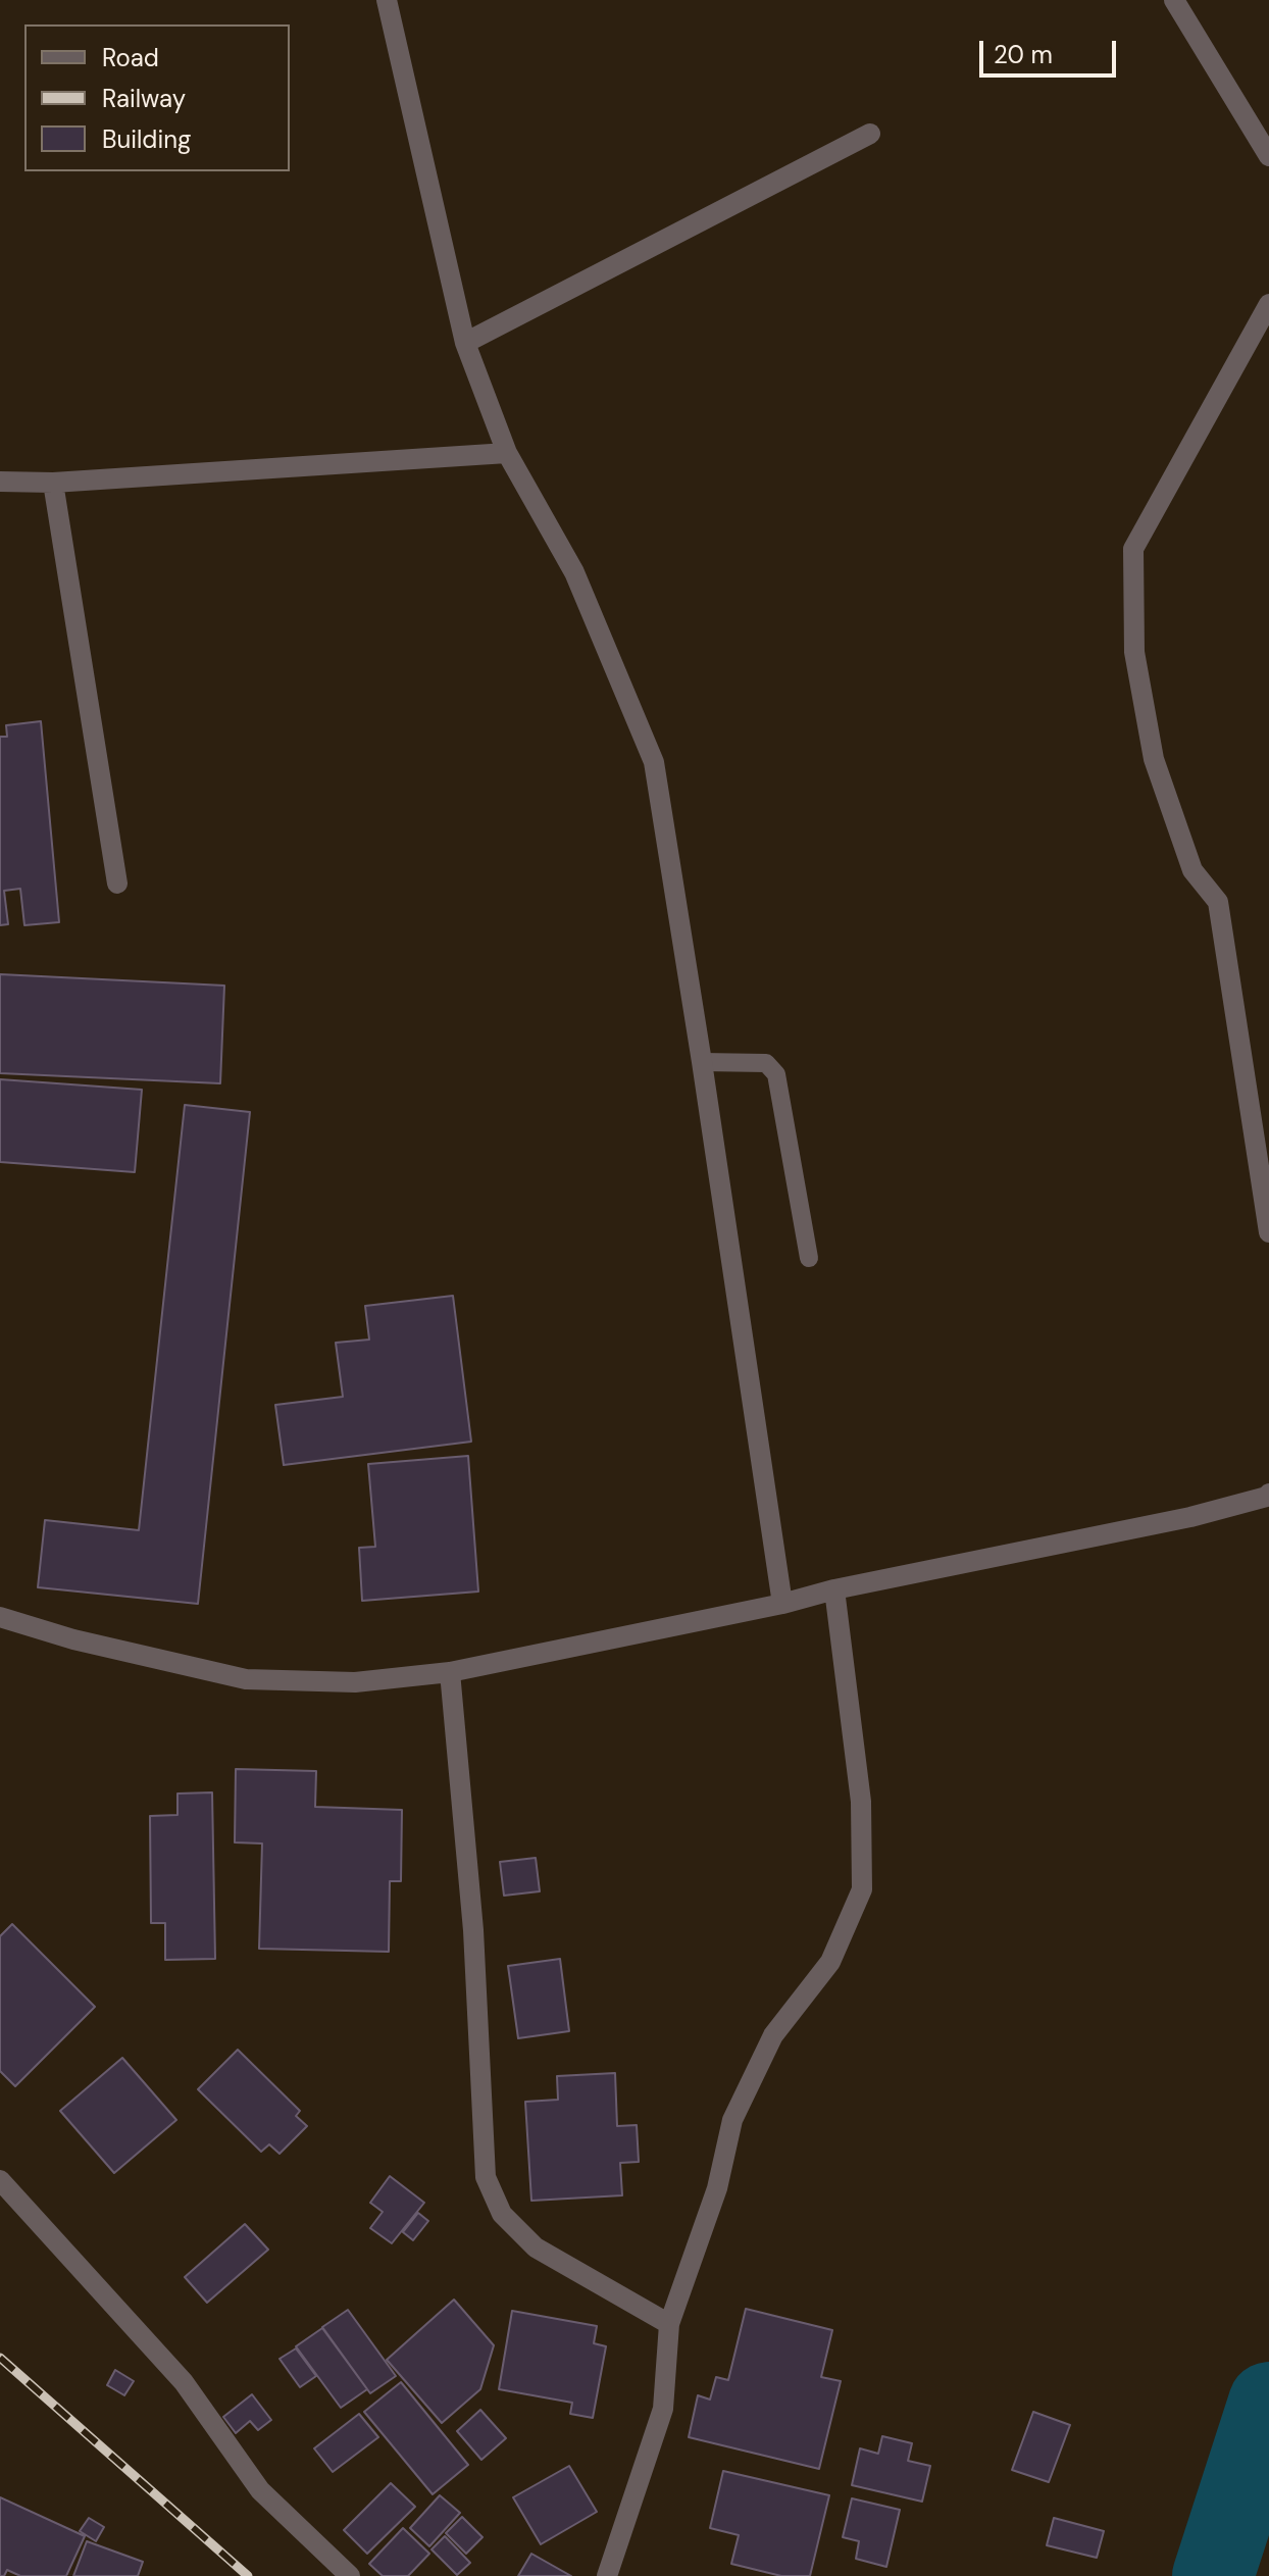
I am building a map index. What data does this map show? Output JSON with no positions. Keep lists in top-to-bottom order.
{
  "legend": ["Road", "Railway", "Building"],
  "scale_bar": "20 m"
}
